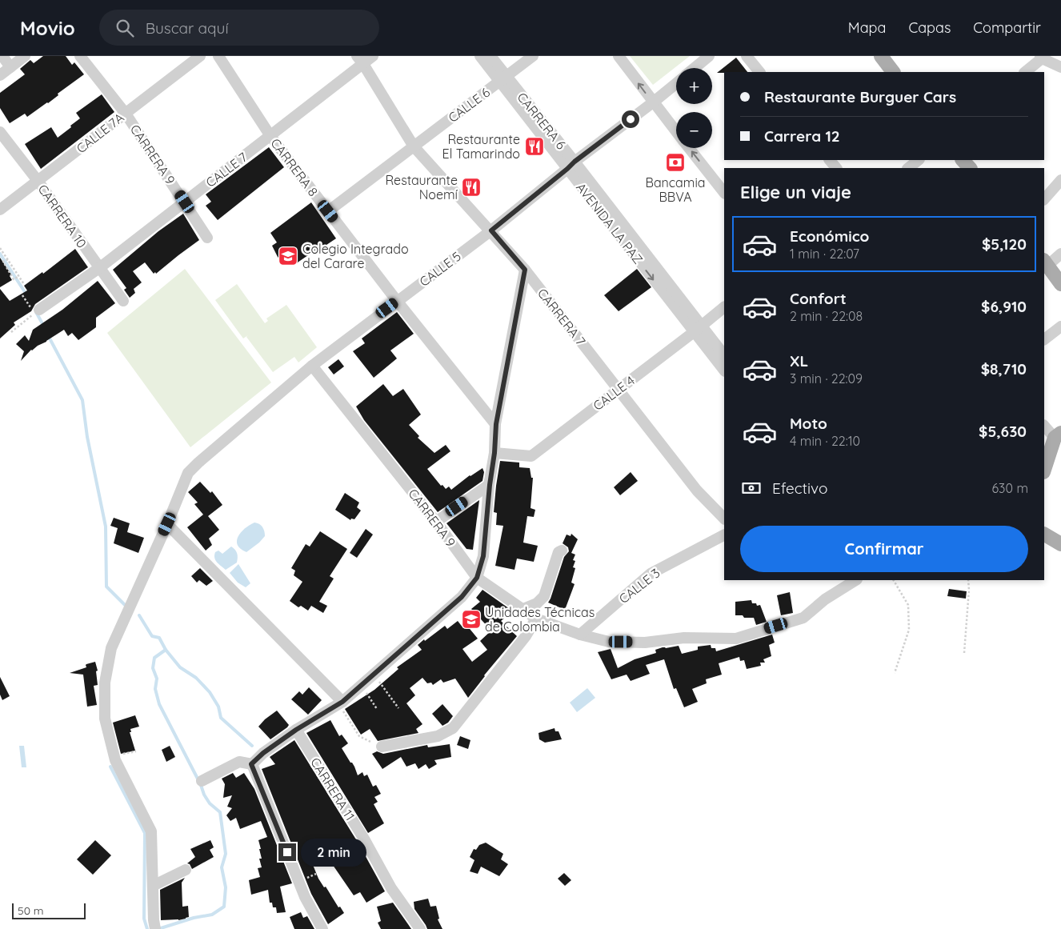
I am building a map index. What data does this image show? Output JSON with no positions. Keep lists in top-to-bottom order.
{
  "streets": {
    "street": [
      "CALLE 6",
      "CARRERA 6",
      "CALLE 7A",
      "CARRERA 9",
      "CARRERA 8",
      "CALLE 7",
      "CARRERA 10",
      "CALLE 5",
      "CARRERA 7",
      "CALLE 4",
      "CALLE 3",
      "CARRERA 11"
    ]
  },
  "crossings": [
    ["CALLE 6", "CARRERA 6"],
    ["CALLE 6", "CARRERA 8"],
    ["CALLE 6", "CARRERA 7"],
    ["CARRERA 6", "CALLE 5"],
    ["CARRERA 6", "CALLE 4"],
    ["CALLE 7A", "CARRERA 9"],
    ["CALLE 7A", "CARRERA 10"],
    ["CARRERA 9", "CALLE 7"],
    ["CARRERA 9", "CALLE 5"],
    ["CARRERA 9", "CALLE 3"],
    ["CARRERA 8", "CALLE 7"],
    ["CARRERA 8", "CALLE 5"],
    ["CALLE 7", "CARRERA 10"],
    ["CALLE 7", "CARRERA 7"],
    ["CALLE 5", "CARRERA 7"],
    ["CARRERA 7", "CALLE 4"]
  ],
  "places": {
    "restaurant": ["Restaurante El Tamarindo", "Restaurante Noemí"],
    "bank": ["Bancamia BBVA"],
    "school or university": ["Colegio Integrado del Carare", "Unidades Técnicas de Colombia"]
  },
  "scale_bar": "50 m",
  "page": {
    "header": "Movio",
    "search": "Buscar aquí",
    "nav": ["Mapa", "Capas", "Compartir"],
    "map_buttons": ["+", "−"],
    "banner": ["Restaurante Burguer Cars", "Carrera 12"],
    "heading": "Elige un viaje",
    "list": [
      {
        "name": "Económico",
        "note": "1 min · 22:07",
        "value": "$5,120"
      },
      {
        "name": "Confort",
        "note": "2 min · 22:08",
        "value": "$6,910"
      },
      {
        "name": "XL",
        "note": "3 min · 22:09",
        "value": "$8,710"
      },
      {
        "name": "Moto",
        "note": "4 min · 22:10",
        "value": "$5,630"
      }
    ],
    "pay": ["Efectivo", "630 m"],
    "buttons": "Confirmar",
    "bubble": "2 min",
    "scale": "50 m"
  }
}
